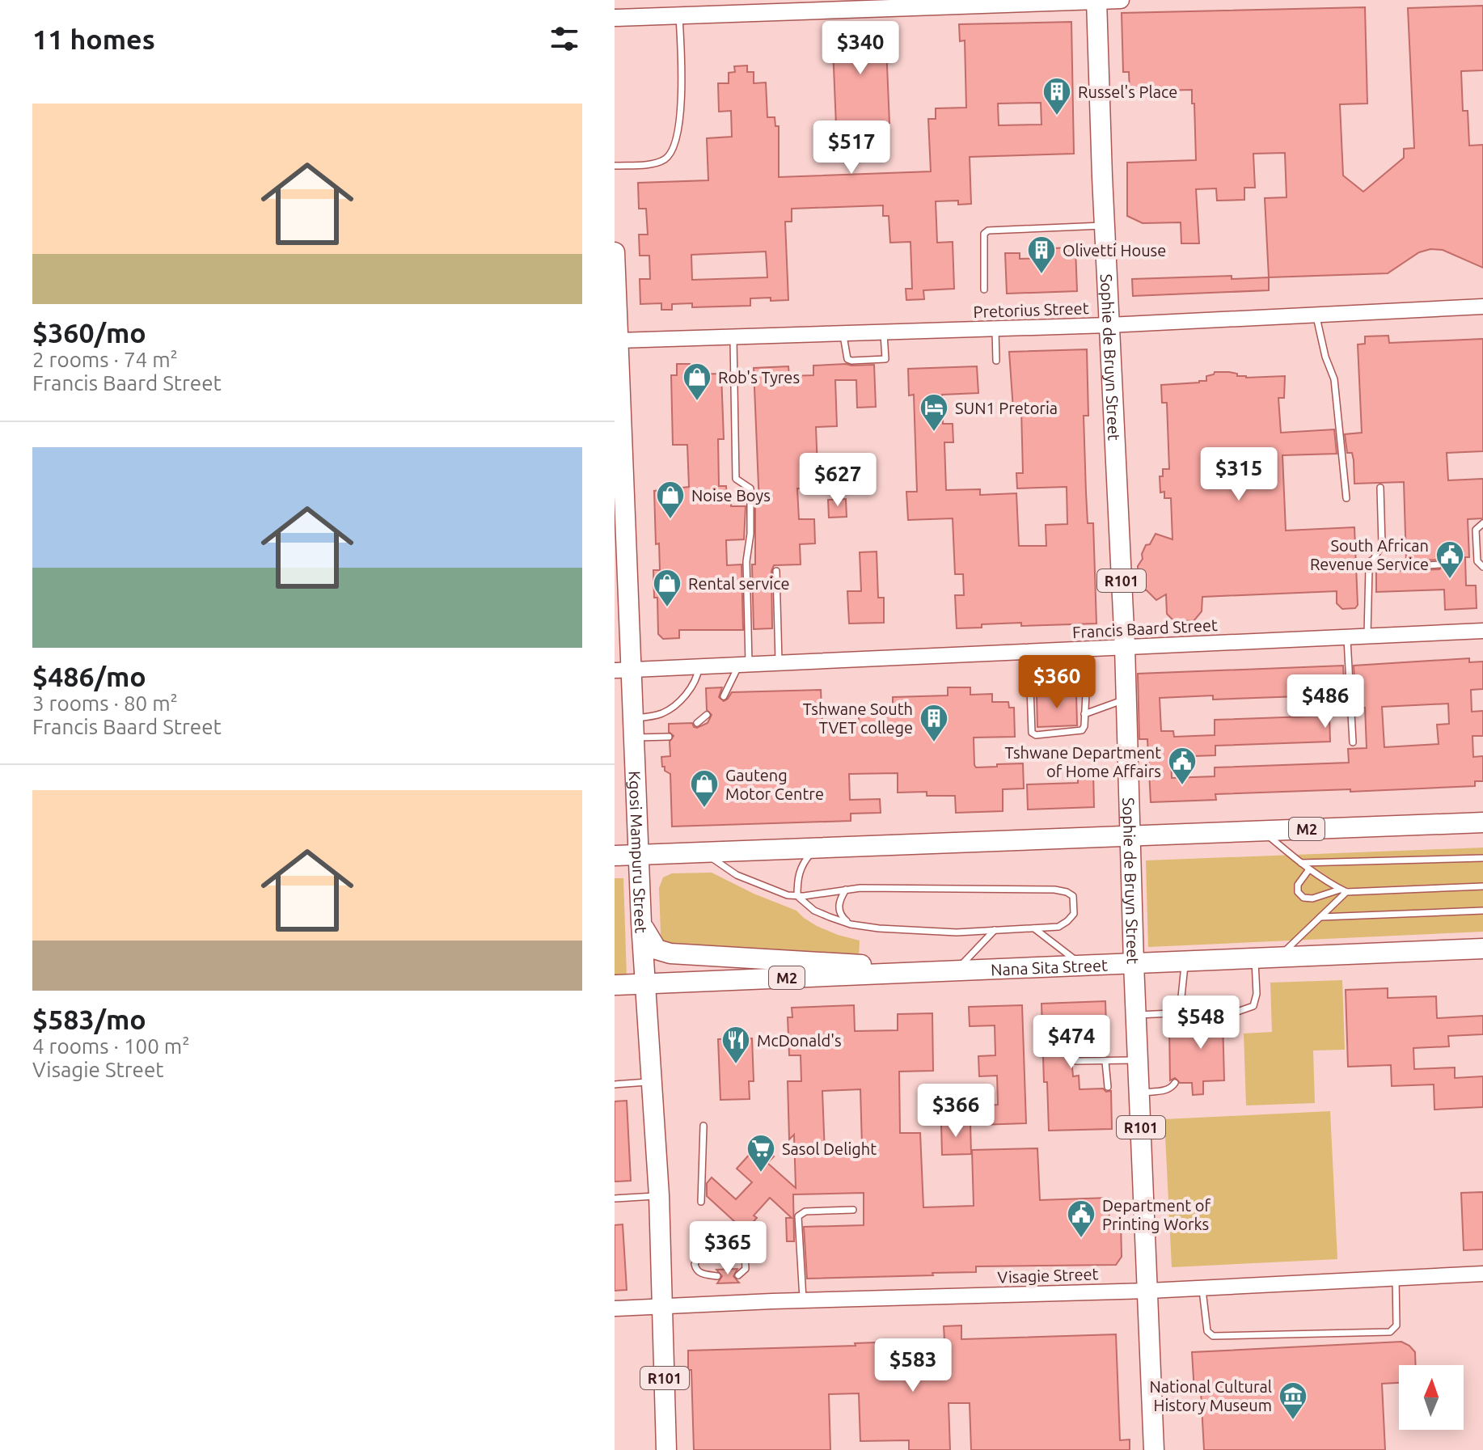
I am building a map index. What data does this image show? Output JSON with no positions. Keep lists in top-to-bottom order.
{
  "streets": {
    "main road": [
      "Sophie de Bruyn Street",
      "R101",
      "M2",
      "Kgosi Mampuru Street",
      "Nana Sita Street"
    ],
    "street": ["Pretorius Street", "Francis Baard Street", "Visagie Street"]
  },
  "crossings": [
    ["Pretorius Street", "Sophie de Bruyn Street"],
    ["Pretorius Street", "Kgosi Mampuru Street"],
    ["Sophie de Bruyn Street", "Francis Baard Street"],
    ["Sophie de Bruyn Street", "M2"],
    ["Sophie de Bruyn Street", "Nana Sita Street"],
    ["Sophie de Bruyn Street", "Visagie Street"],
    ["Francis Baard Street", "Kgosi Mampuru Street"],
    ["M2", "Kgosi Mampuru Street"],
    ["Kgosi Mampuru Street", "Nana Sita Street"],
    ["Kgosi Mampuru Street", "Visagie Street"]
  ],
  "places": {
    "building": ["Russel's Place", "Olivetti House", "Tshwane South TVET college"],
    "shop": [
      "Rob's Tyres",
      "Noise Boys",
      "Rental service",
      "Gauteng Motor Centre"
    ],
    "hotel": ["SUN1 Pretoria"],
    "public building": ["South African Revenue Service", "Tshwane Department of Home Affairs", "Department of Printing Works"],
    "restaurant": ["McDonald's"],
    "supermarket": ["Sasol Delight"],
    "museum": ["National Cultural History Museum"]
  },
  "north": "top",
  "page": {
    "heading": "11 homes",
    "price": [
      "$340",
      "$517",
      "$315",
      "$627",
      "$360",
      "$486",
      "$548",
      "$474",
      "$366",
      "$365",
      "$583"
    ],
    "list": [
      {
        "name": "$360/mo",
        "note": "2 rooms · 74 m² · Francis Baard Street"
      },
      {
        "name": "$486/mo",
        "note": "3 rooms · 80 m² · Francis Baard Street"
      },
      {
        "name": "$583/mo",
        "note": "4 rooms · 100 m² · Visagie Street"
      }
    ]
  }
}
